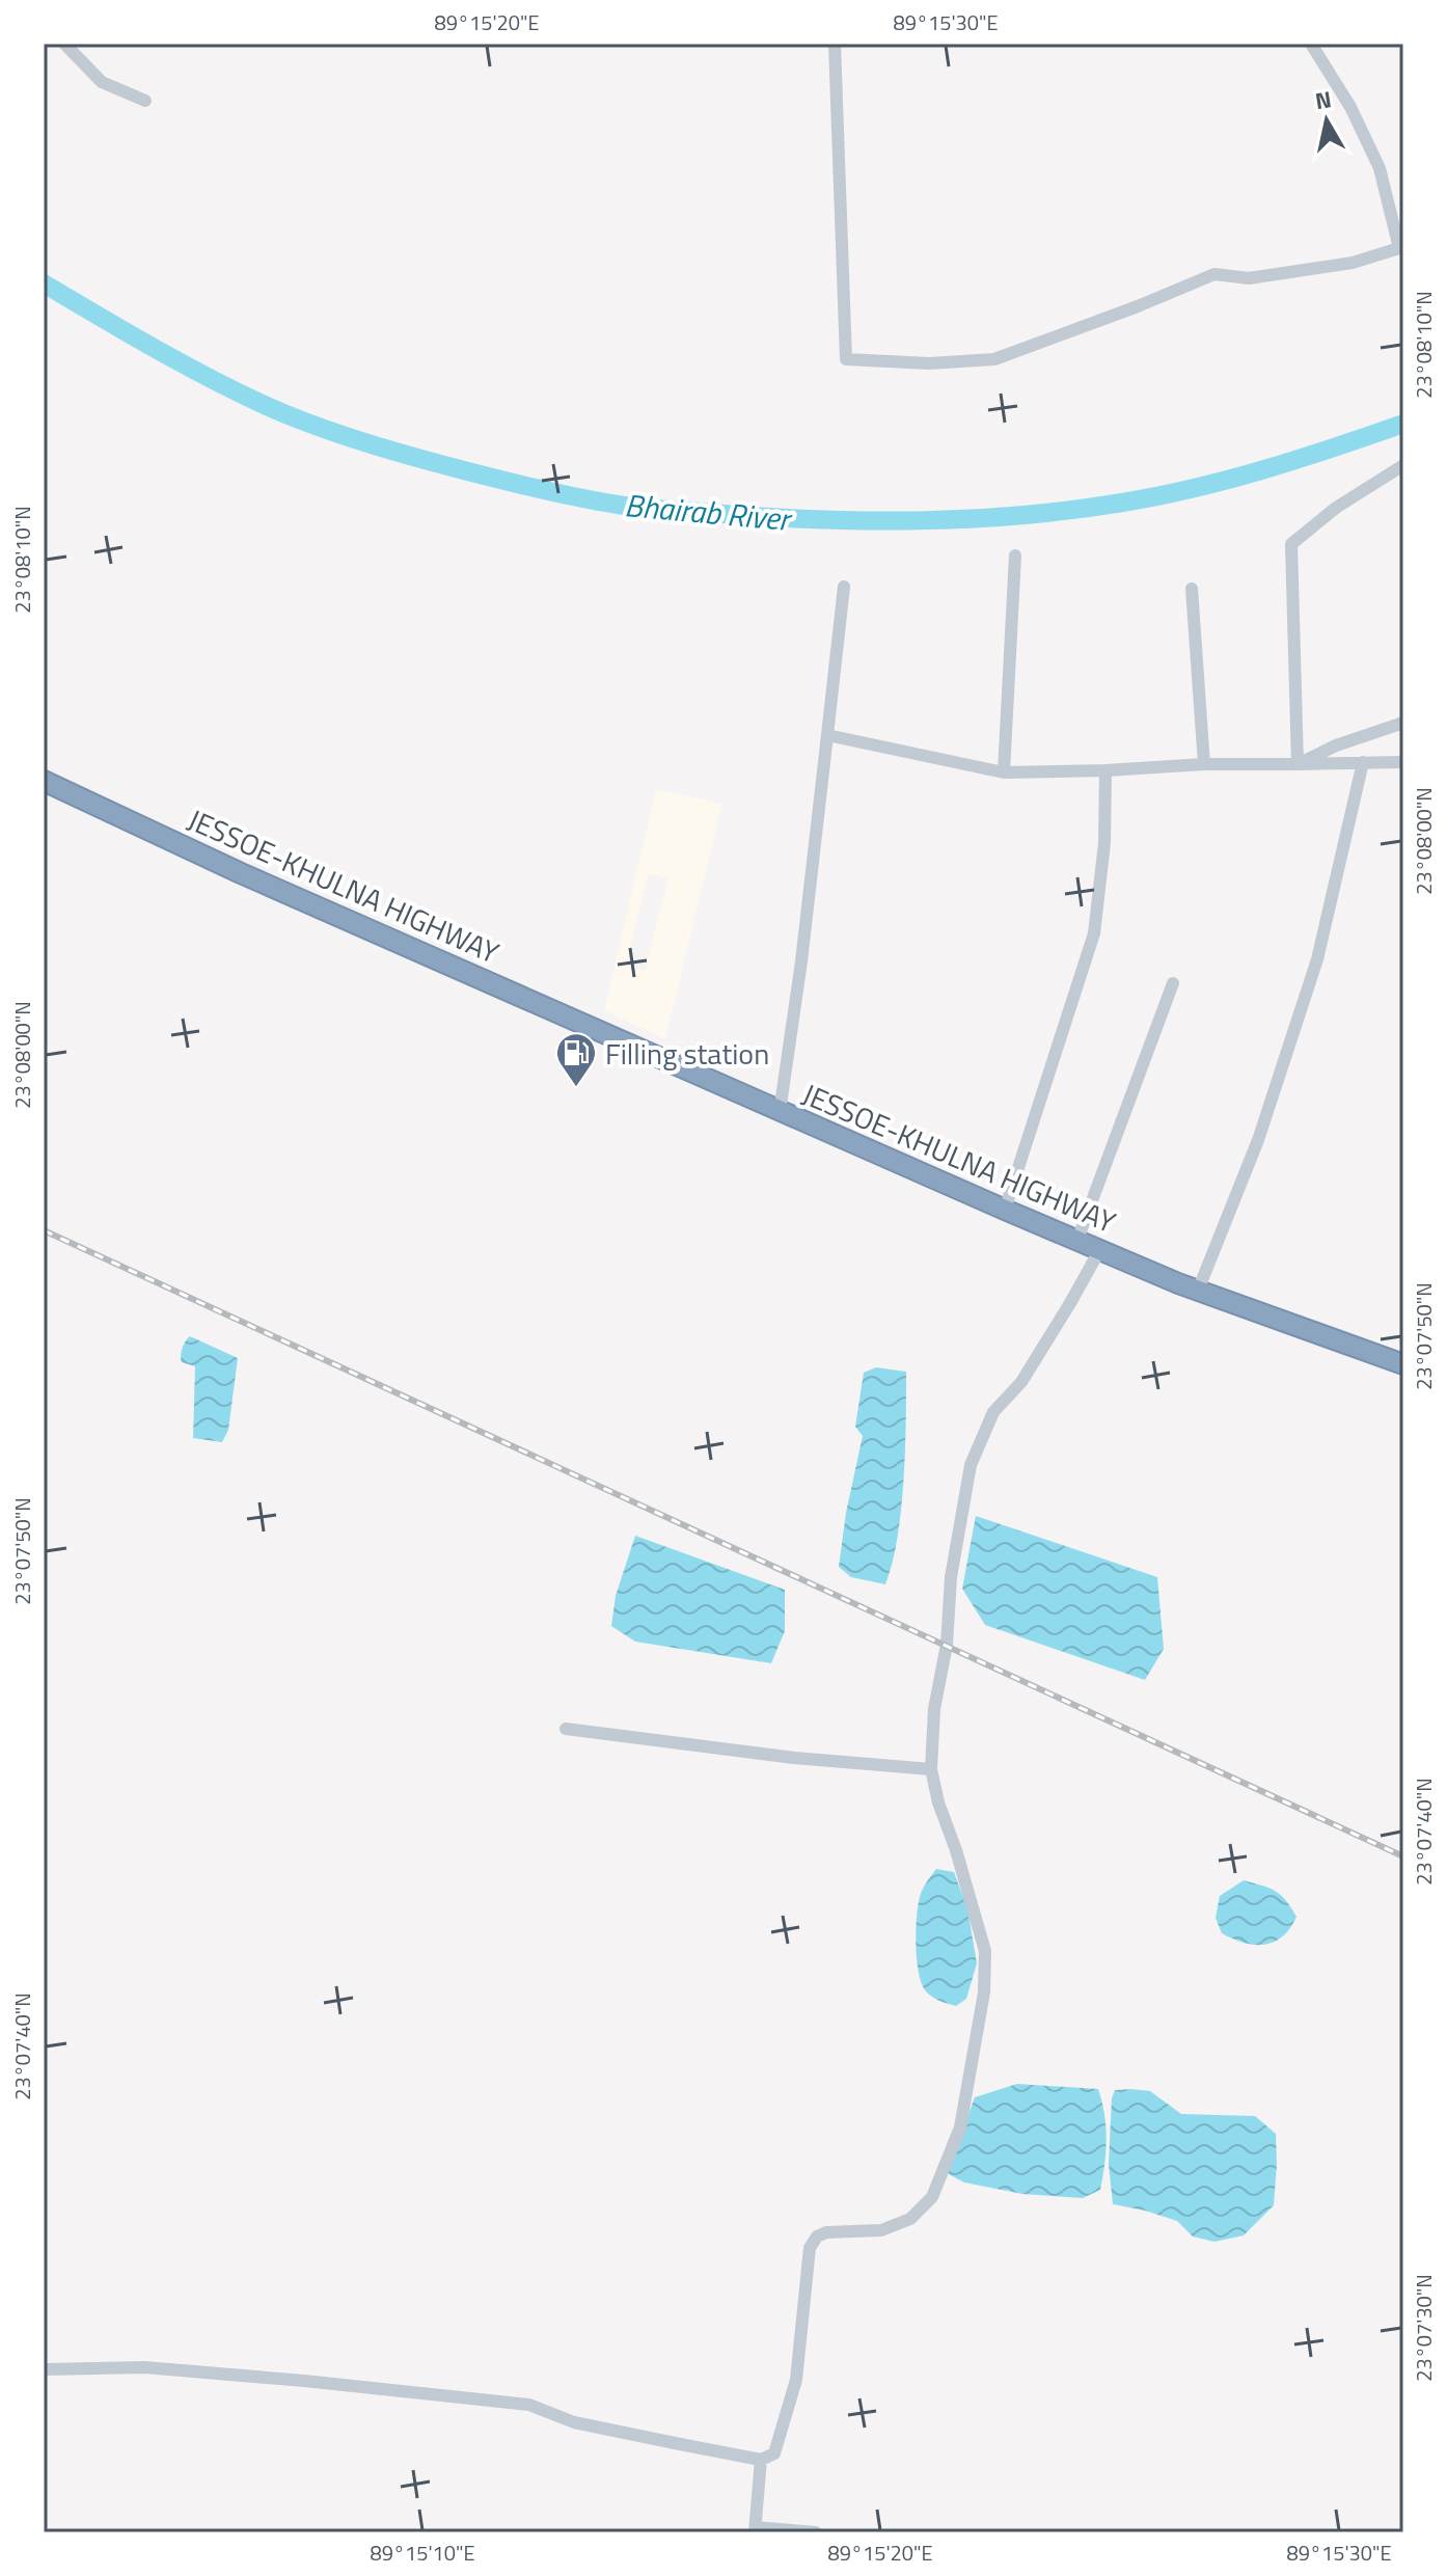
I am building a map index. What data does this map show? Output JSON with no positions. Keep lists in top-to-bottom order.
{
  "streets": {
    "highway": ["JESSOE-KHULNA HIGHWAY"]
  },
  "water": ["Bhairab River"],
  "places": {
    "fuel station": ["Filling station"]
  },
  "north": "top",
  "coordinates": [
    "89°15'20\"E",
    "89°15'30\"E",
    "23°08'10\"N",
    "23°08'00\"N",
    "23°07'50\"N",
    "23°07'40\"N",
    "23°07'30\"N",
    "89°15'10\"E"
  ]
}
